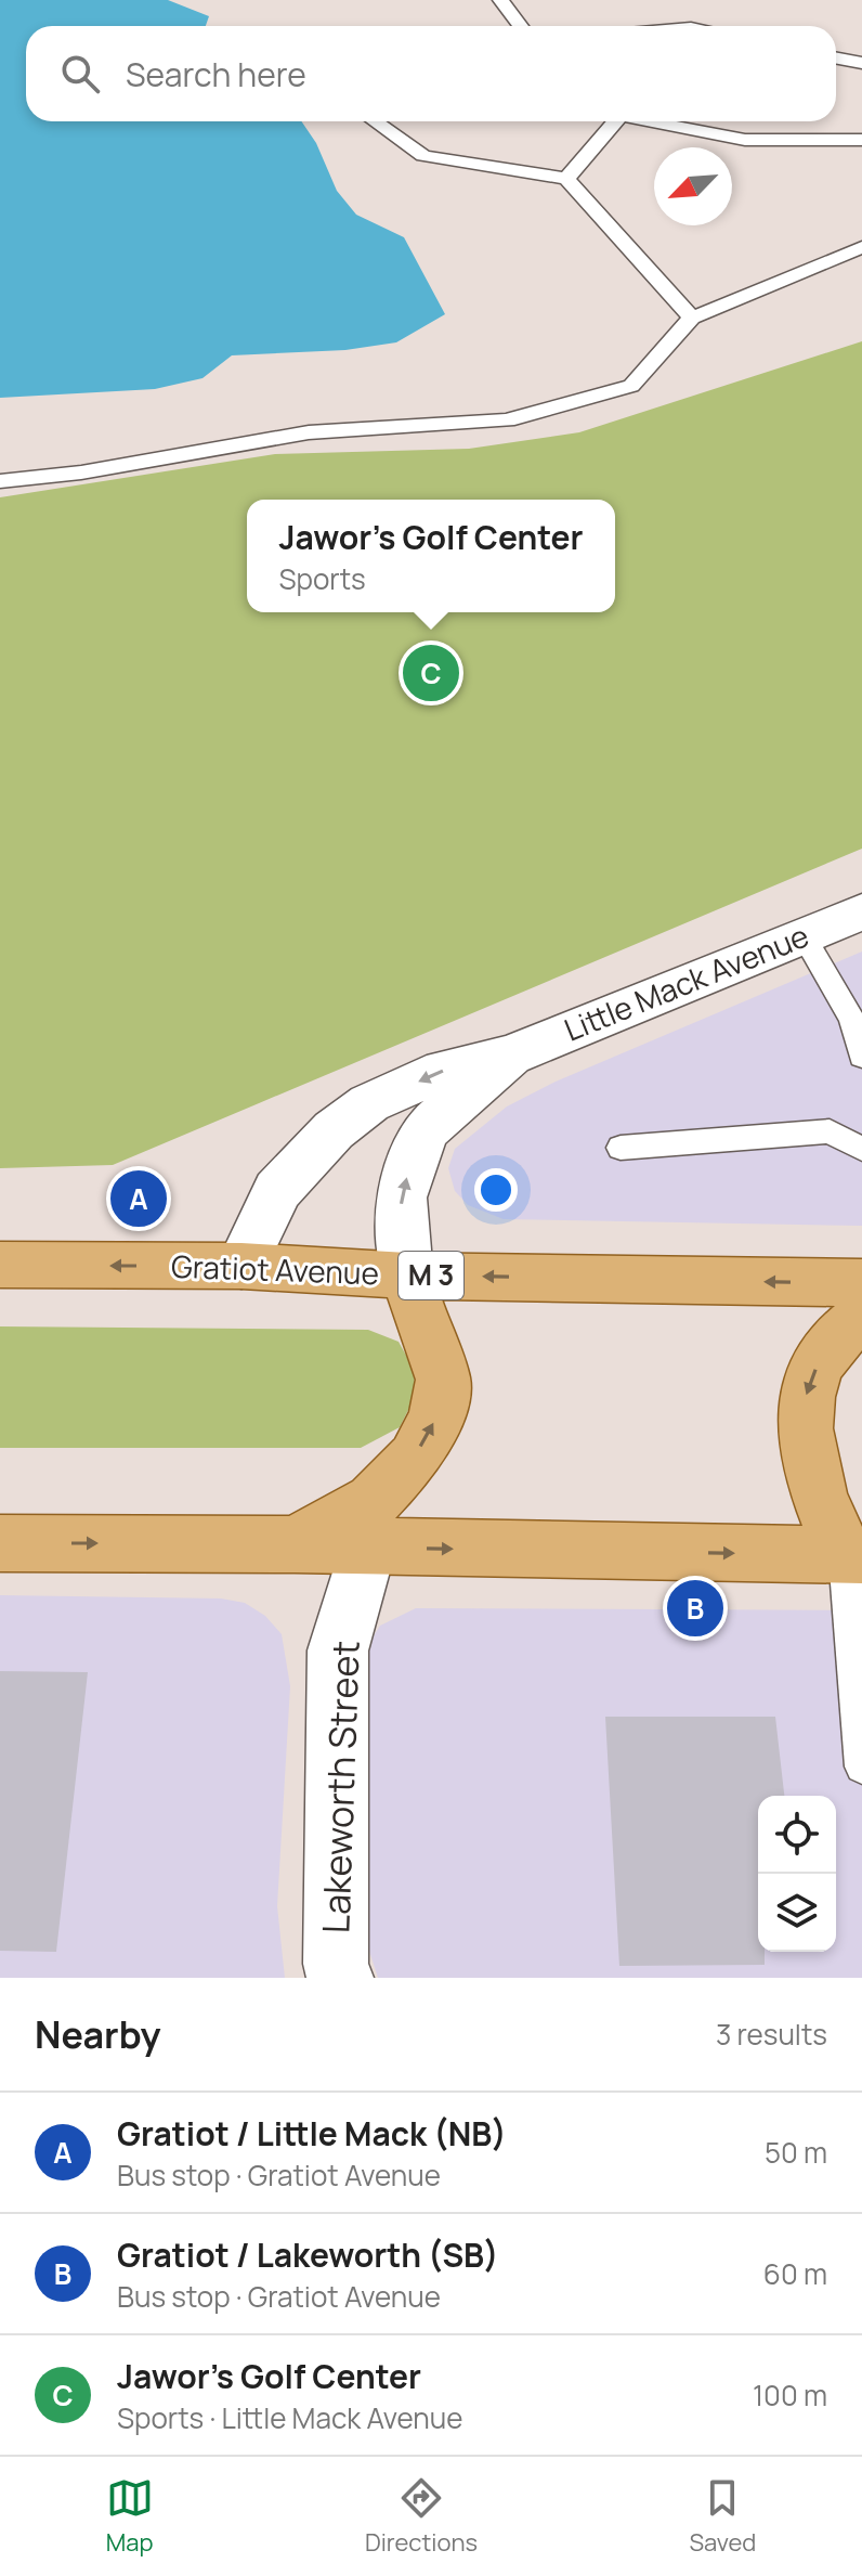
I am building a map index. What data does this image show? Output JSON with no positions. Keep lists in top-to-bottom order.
{
  "streets": {
    "main road": [
      "Little Mack Avenue",
      "Gratiot Avenue",
      "M 3",
      "Lakeworth Street"
    ]
  },
  "crossings": [
    ["Little Mack Avenue", "Gratiot Avenue"]
  ],
  "north": "bottom left",
  "page": {
    "search": "Search here",
    "popup": ["Jawor's Golf Center", "Sports"],
    "pins": ["C", "A", "B"],
    "heading": ["Nearby", "3 results"],
    "list": [
      {
        "mark": "A",
        "name": "Gratiot / Little Mack (NB)",
        "note": "Bus stop · Gratiot Avenue",
        "value": "50 m"
      },
      {
        "mark": "B",
        "name": "Gratiot / Lakeworth (SB)",
        "note": "Bus stop · Gratiot Avenue",
        "value": "60 m"
      },
      {
        "mark": "C",
        "name": "Jawor's Golf Center",
        "note": "Sports · Little Mack Avenue",
        "value": "100 m"
      }
    ],
    "nav": ["Map", "Directions", "Saved"]
  }
}
